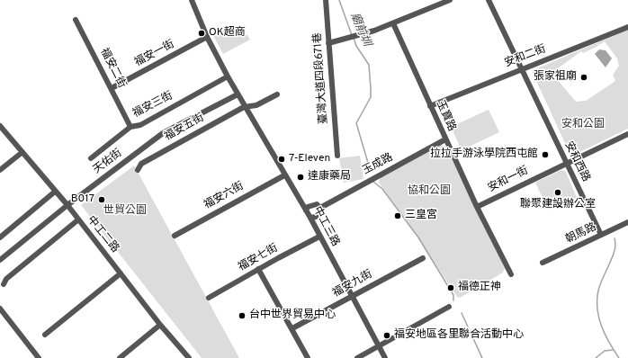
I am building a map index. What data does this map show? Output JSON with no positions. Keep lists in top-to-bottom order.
{
  "streets": {
    "street": [
      "福安一街",
      "安和二街",
      "福安二街",
      "臺灣大道四段671巷",
      "福安三街",
      "玉寶路",
      "福安五街",
      "天佑街",
      "安和西路",
      "玉成路",
      "安和一街",
      "福安六街",
      "中工三路",
      "朝馬路",
      "中工二路",
      "福安七街",
      "福安九街"
    ]
  },
  "crossings": [
    ["福安一街", "福安二街"],
    ["福安一街", "中工三路"],
    ["安和二街", "玉寶路"],
    ["安和二街", "安和西路"],
    ["福安二街", "福安三街"],
    ["福安三街", "中工三路"],
    ["玉寶路", "玉成路"],
    ["玉寶路", "安和一街"],
    ["福安五街", "中工三路"],
    ["天佑街", "中工三路"],
    ["天佑街", "中工二路"],
    ["安和西路", "安和一街"],
    ["安和西路", "朝馬路"],
    ["玉成路", "中工三路"],
    ["福安六街", "中工三路"],
    ["中工三路", "福安七街"],
    ["中工三路", "福安九街"]
  ],
  "water": ["廟前圳"],
  "parks": ["安和公園", "協和公園", "世貿公園"],
  "places": [
    "OK超商",
    "張家祖廟",
    "拉拉手游泳學院西屯館",
    "7-Eleven",
    "達康藥局",
    "聯聚建設辦公室",
    "B017",
    "三皇宮",
    "福德正神",
    "台中世界貿易中心",
    "福安地區各里聯合活動中心"
  ]
}
